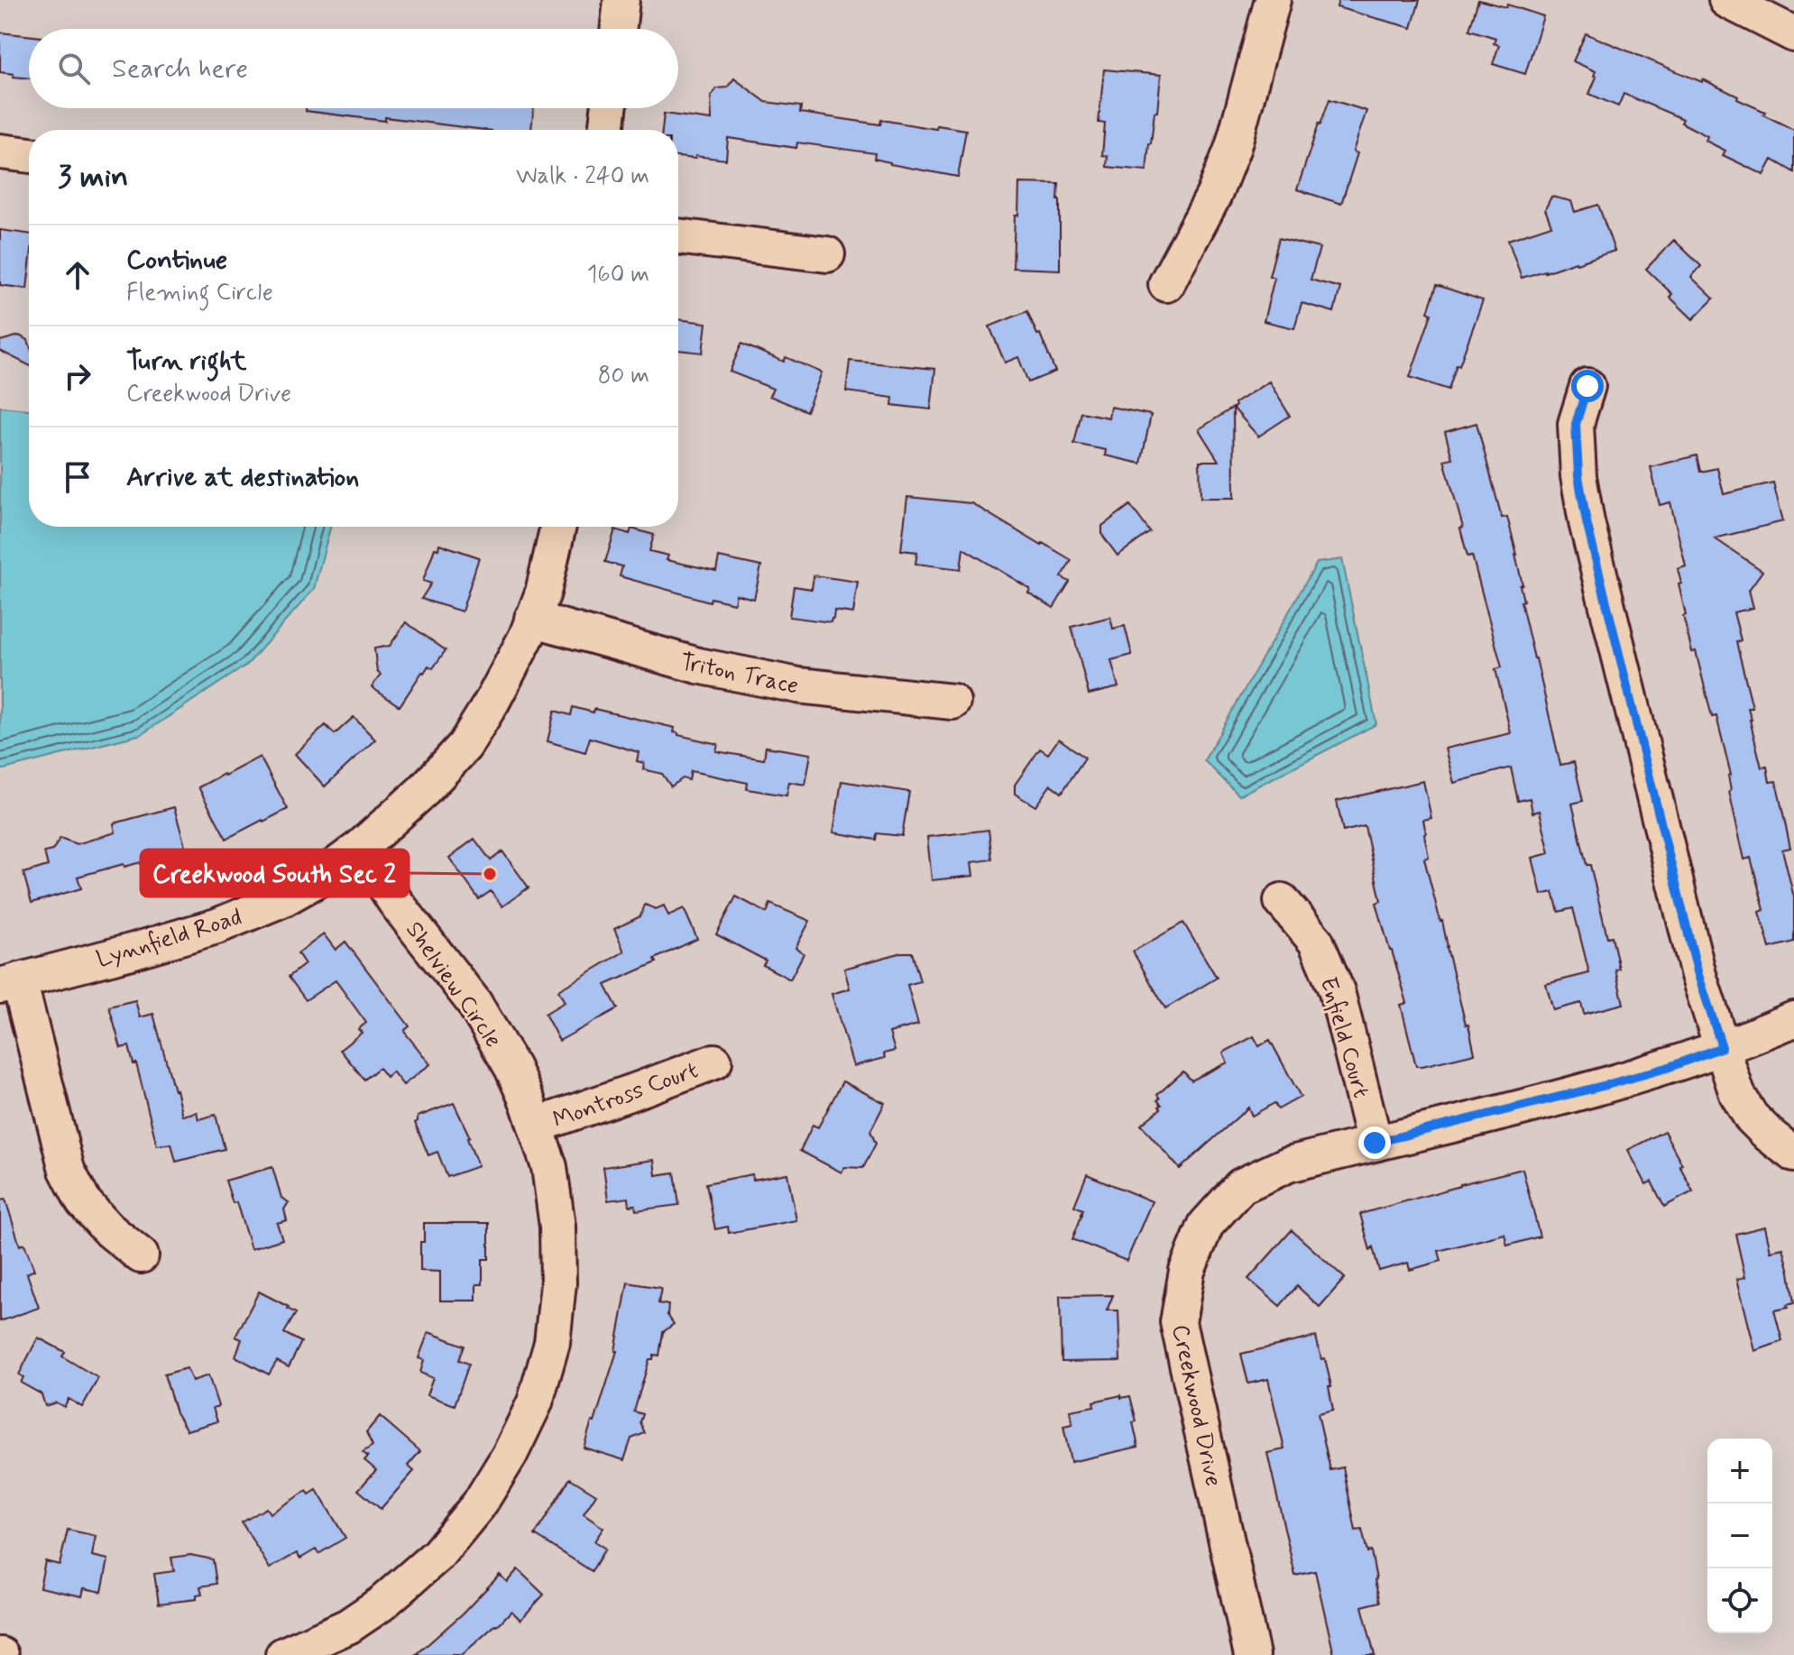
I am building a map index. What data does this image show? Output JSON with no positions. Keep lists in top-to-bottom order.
{
  "streets": {
    "street": [
      "Triton Trace",
      "Lynnfield Road",
      "Shelview Circle",
      "Enfield Court",
      "Montross Court",
      "Creekwood Drive"
    ]
  },
  "crossings": [
    ["Triton Trace", "Lynnfield Road"],
    ["Lynnfield Road", "Shelview Circle"],
    ["Shelview Circle", "Montross Court"],
    ["Enfield Court", "Creekwood Drive"]
  ],
  "places": ["Creekwood South Sec 2"],
  "page": {
    "search": "Search here",
    "heading": ["3 min", "Walk · 240 m"],
    "list": [
      ["Continue", "Fleming Circle", "160 m"],
      ["Turn right", "Creekwood Drive", "80 m"],
      "Arrive at destination"
    ],
    "map_buttons": ["+", "−"]
  }
}
